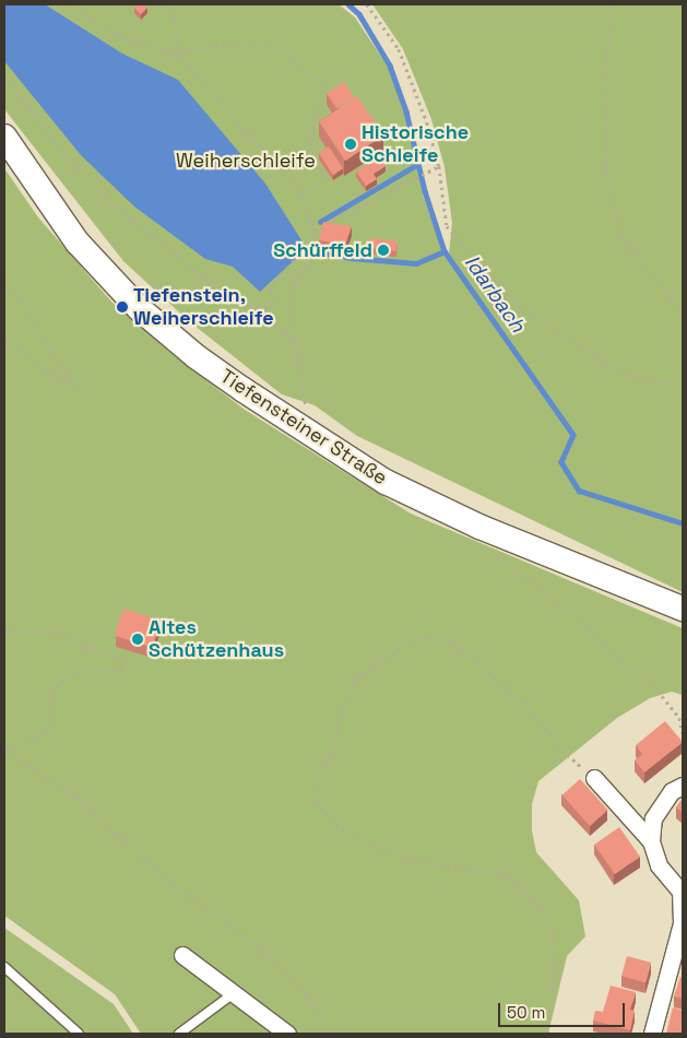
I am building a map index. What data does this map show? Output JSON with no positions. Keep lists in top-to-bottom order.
{
  "streets": {
    "main road": ["Tiefensteiner Straße"]
  },
  "water": ["Idarbach"],
  "parks": ["Weiherschleife"],
  "places": [
    "Historische Schleife",
    "Schürffeld",
    "Tiefenstein, Weiherschleife",
    "Altes Schützenhaus"
  ],
  "scale_bar": "50 m"
}
